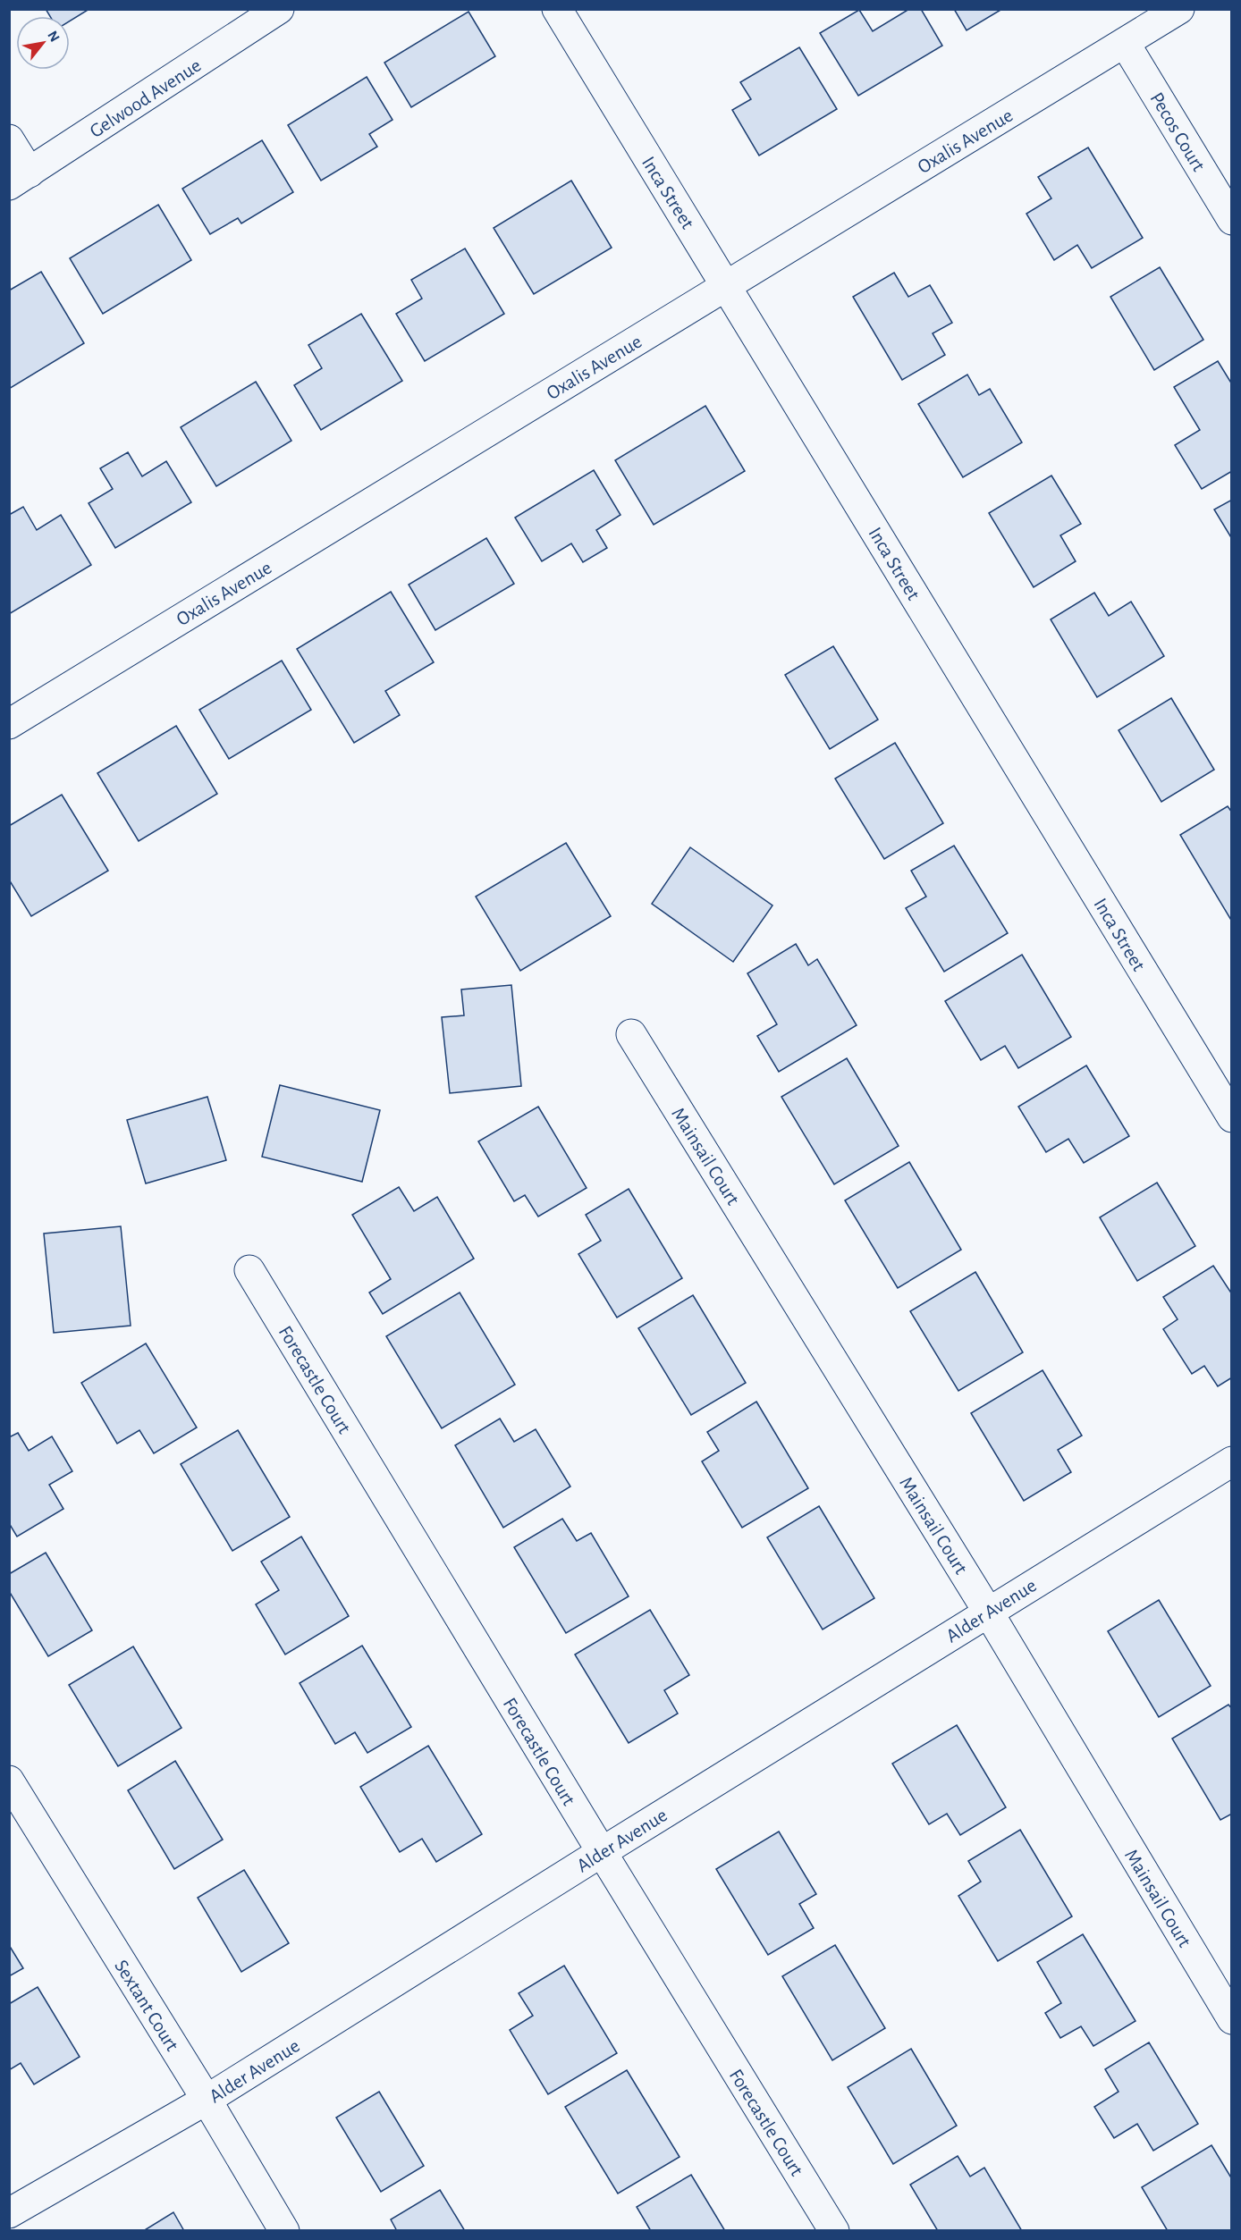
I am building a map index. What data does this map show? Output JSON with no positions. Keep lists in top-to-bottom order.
{
  "streets": {
    "street": [
      "Gelwood Avenue",
      "Pecos Court",
      "Oxalis Avenue",
      "Inca Street",
      "Mainsail Court",
      "Forecastle Court",
      "Alder Avenue",
      "Sextant Court"
    ]
  },
  "crossings": [
    ["Pecos Court", "Oxalis Avenue"],
    ["Oxalis Avenue", "Inca Street"],
    ["Mainsail Court", "Alder Avenue"],
    ["Forecastle Court", "Alder Avenue"],
    ["Alder Avenue", "Sextant Court"]
  ],
  "north": "top right"
}
